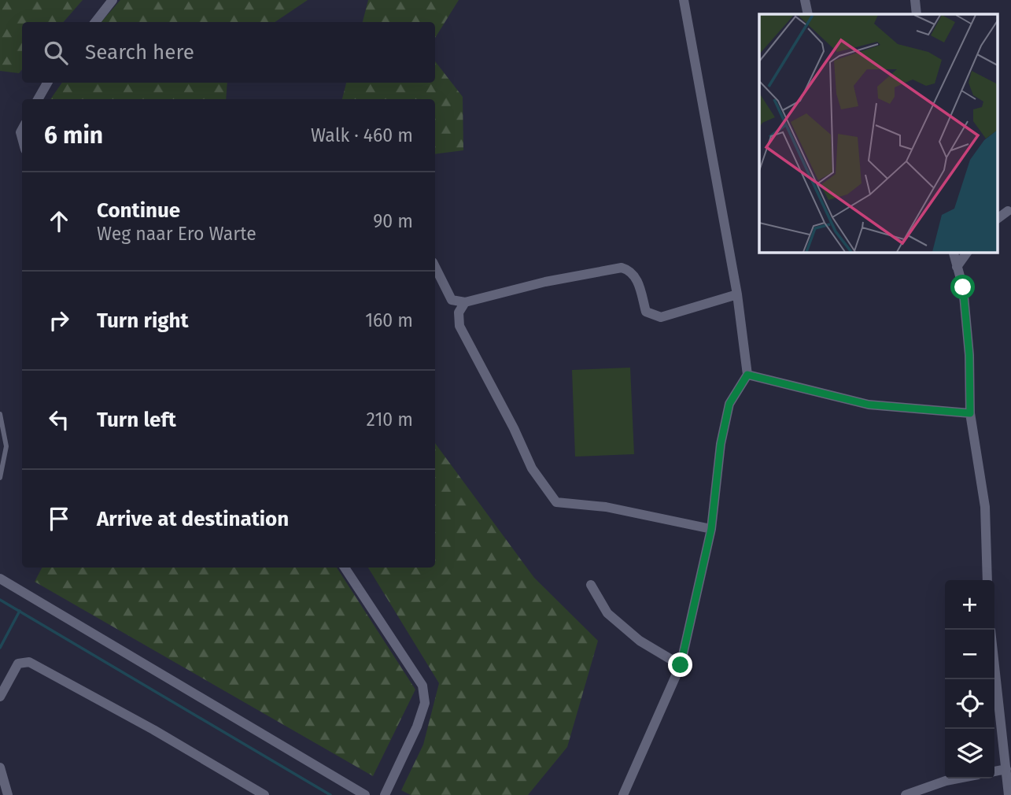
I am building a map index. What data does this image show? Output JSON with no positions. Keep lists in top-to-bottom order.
{
  "page": {
    "search": "Search here",
    "heading": ["6 min", "Walk · 460 m"],
    "list": [
      ["Continue", "Weg naar Ero Warte", "90 m"],
      ["Turn right", "160 m"],
      ["Turn left", "210 m"],
      "Arrive at destination"
    ],
    "map_buttons": ["+", "−"]
  }
}
